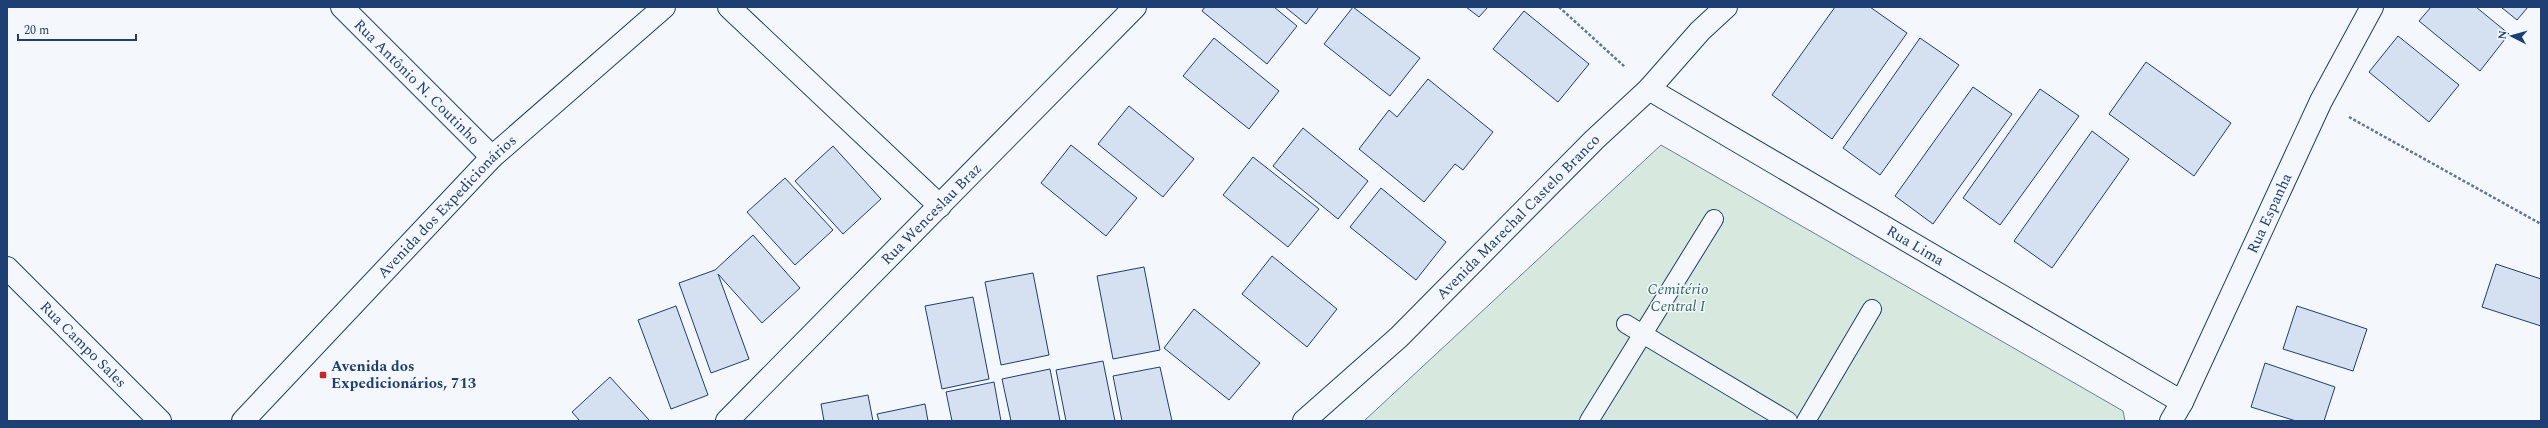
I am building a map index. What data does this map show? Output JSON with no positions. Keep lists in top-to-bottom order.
{
  "streets": {
    "street": [
      "Rua Antônio N. Coutinho",
      "Avenida dos Expedicionários",
      "Rua Espanha",
      "Rua Wenceslau Braz",
      "Avenida Marechal Castelo Branco",
      "Rua Lima",
      "Rua Campo Sales"
    ]
  },
  "crossings": [
    ["Rua Antônio N. Coutinho", "Avenida dos Expedicionários"],
    ["Rua Espanha", "Rua Lima"],
    ["Avenida Marechal Castelo Branco", "Rua Lima"]
  ],
  "parks": ["Cemitério Central I"],
  "places": {
    "transit": ["Avenida dos Expedicionários, 713"]
  },
  "scale_bar": "20 m",
  "north": "left"
}
